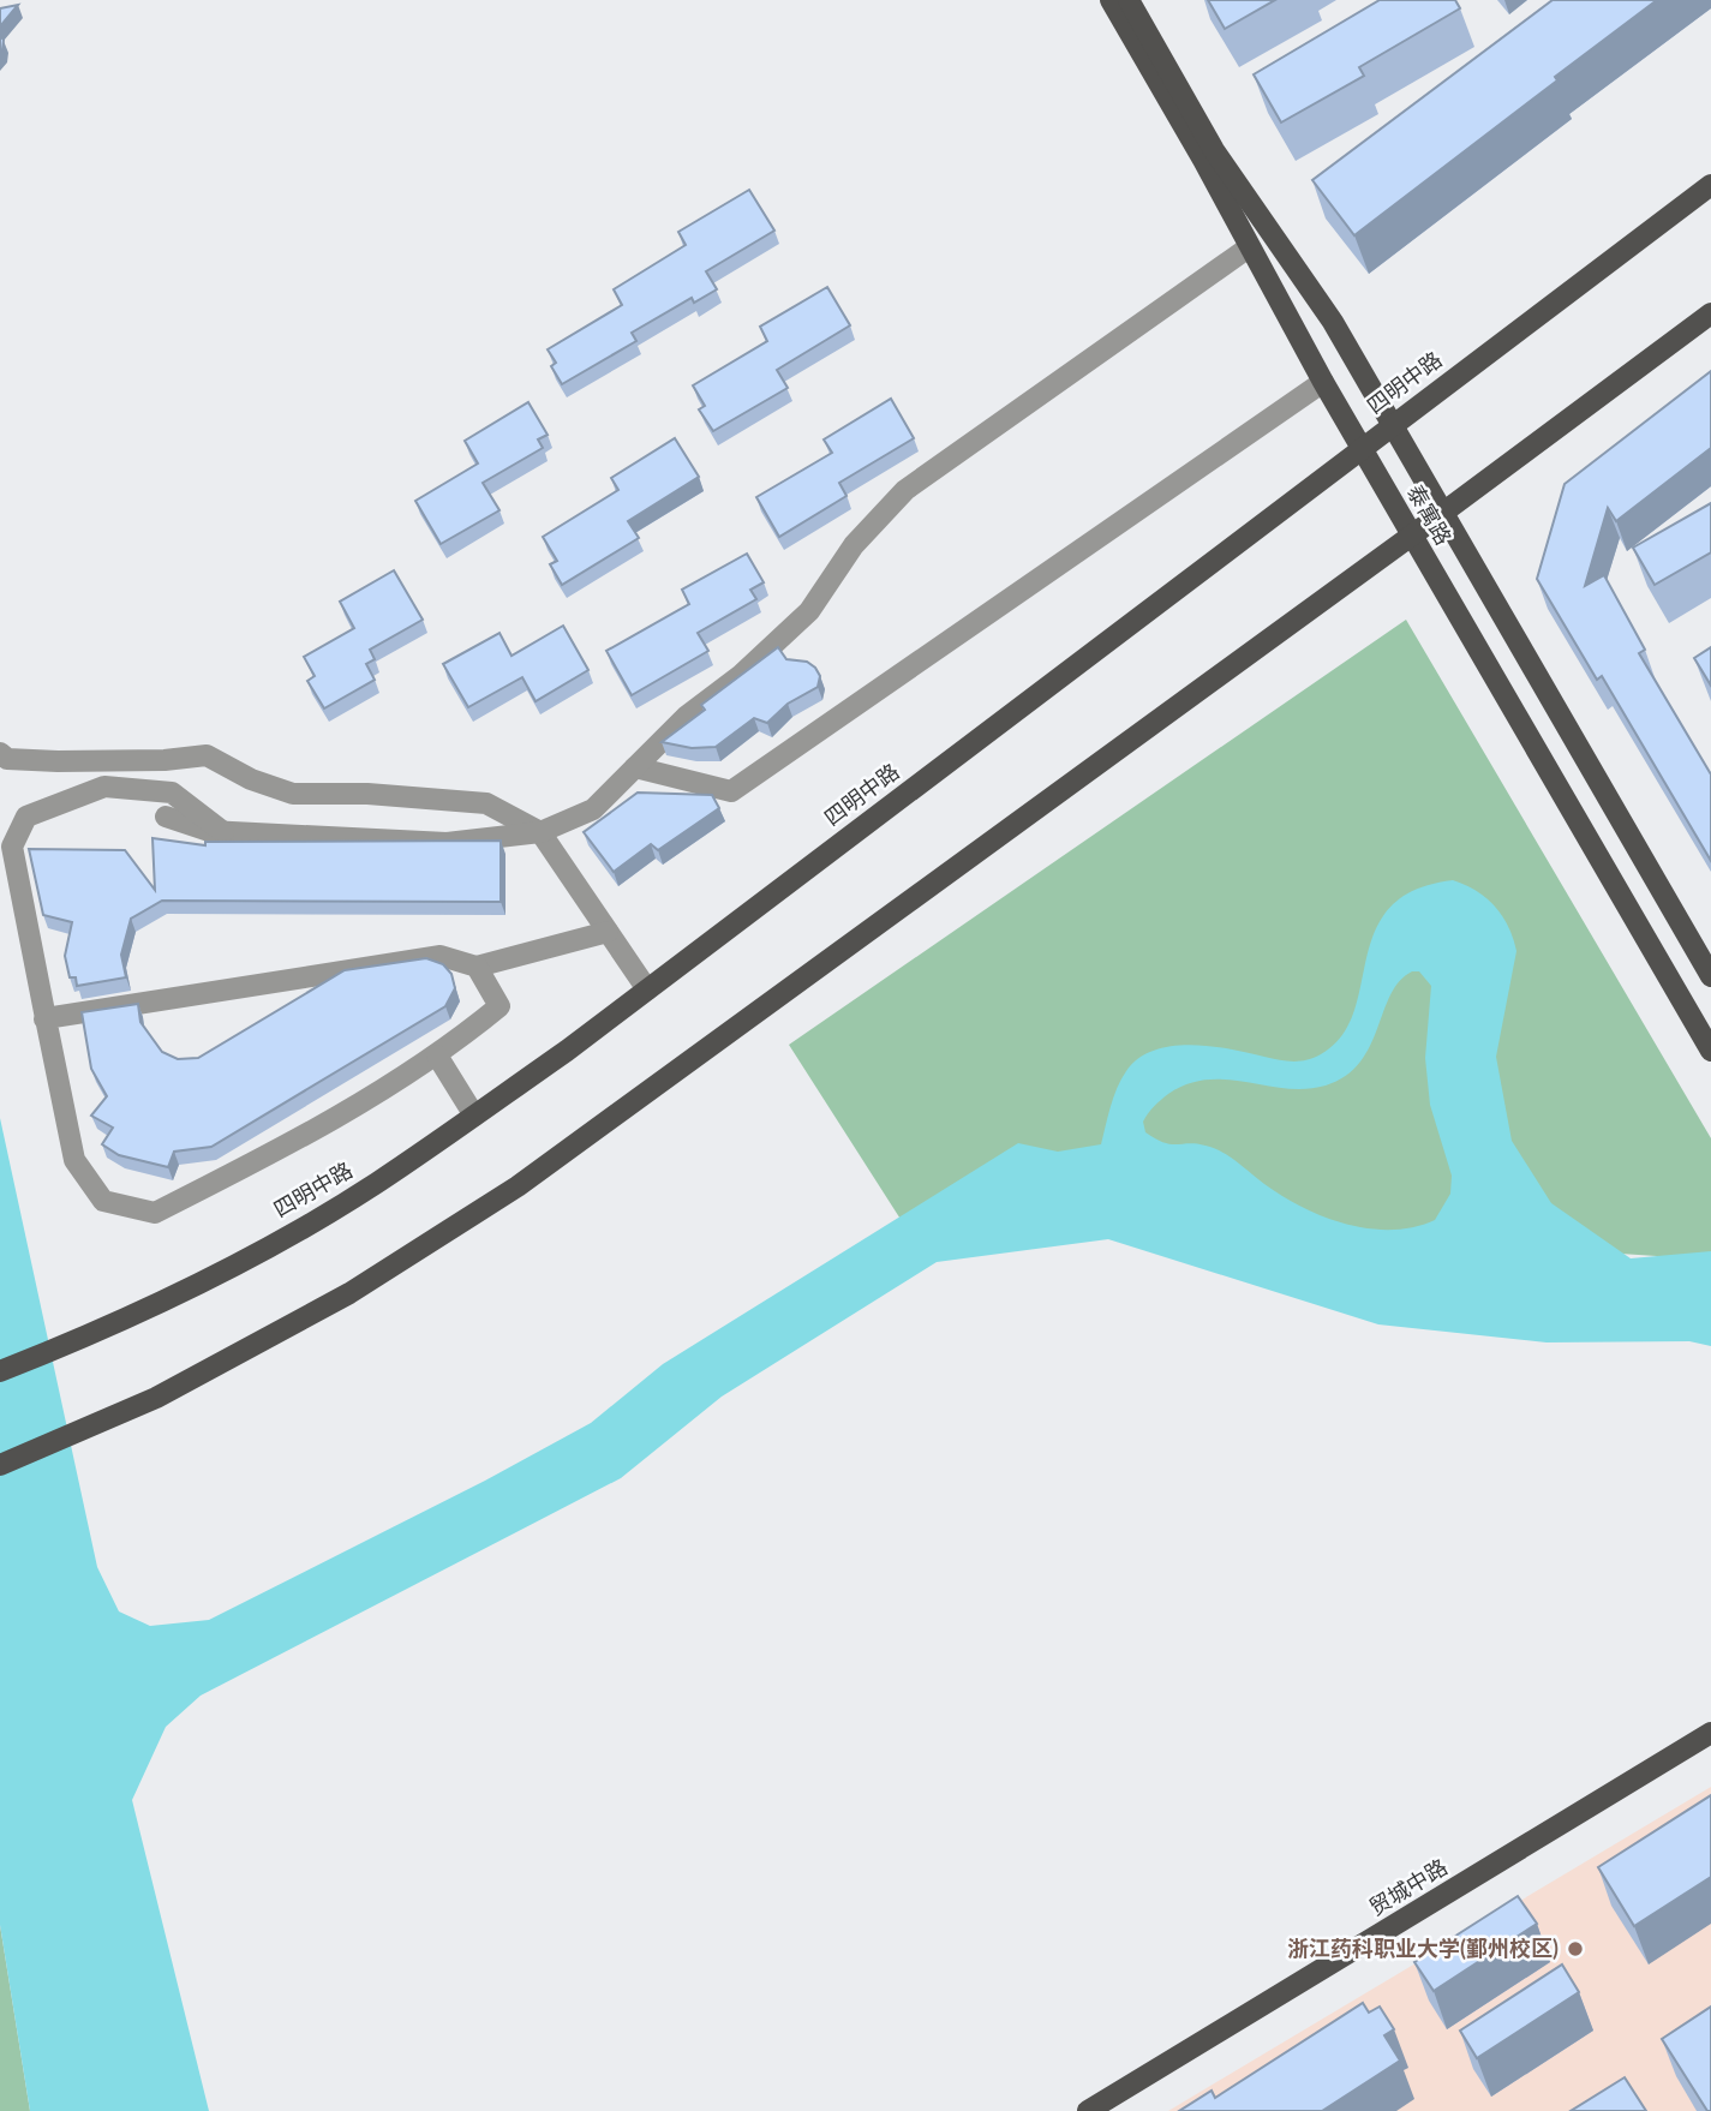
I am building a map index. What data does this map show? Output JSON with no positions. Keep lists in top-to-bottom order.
{
  "streets": {
    "main road": ["四明中路", "泰寓路", "贸城中路"]
  },
  "crossings": [
    ["四明中路", "泰寓路"]
  ],
  "places": ["浙江药科职业大学(鄞州校区)"]
}
